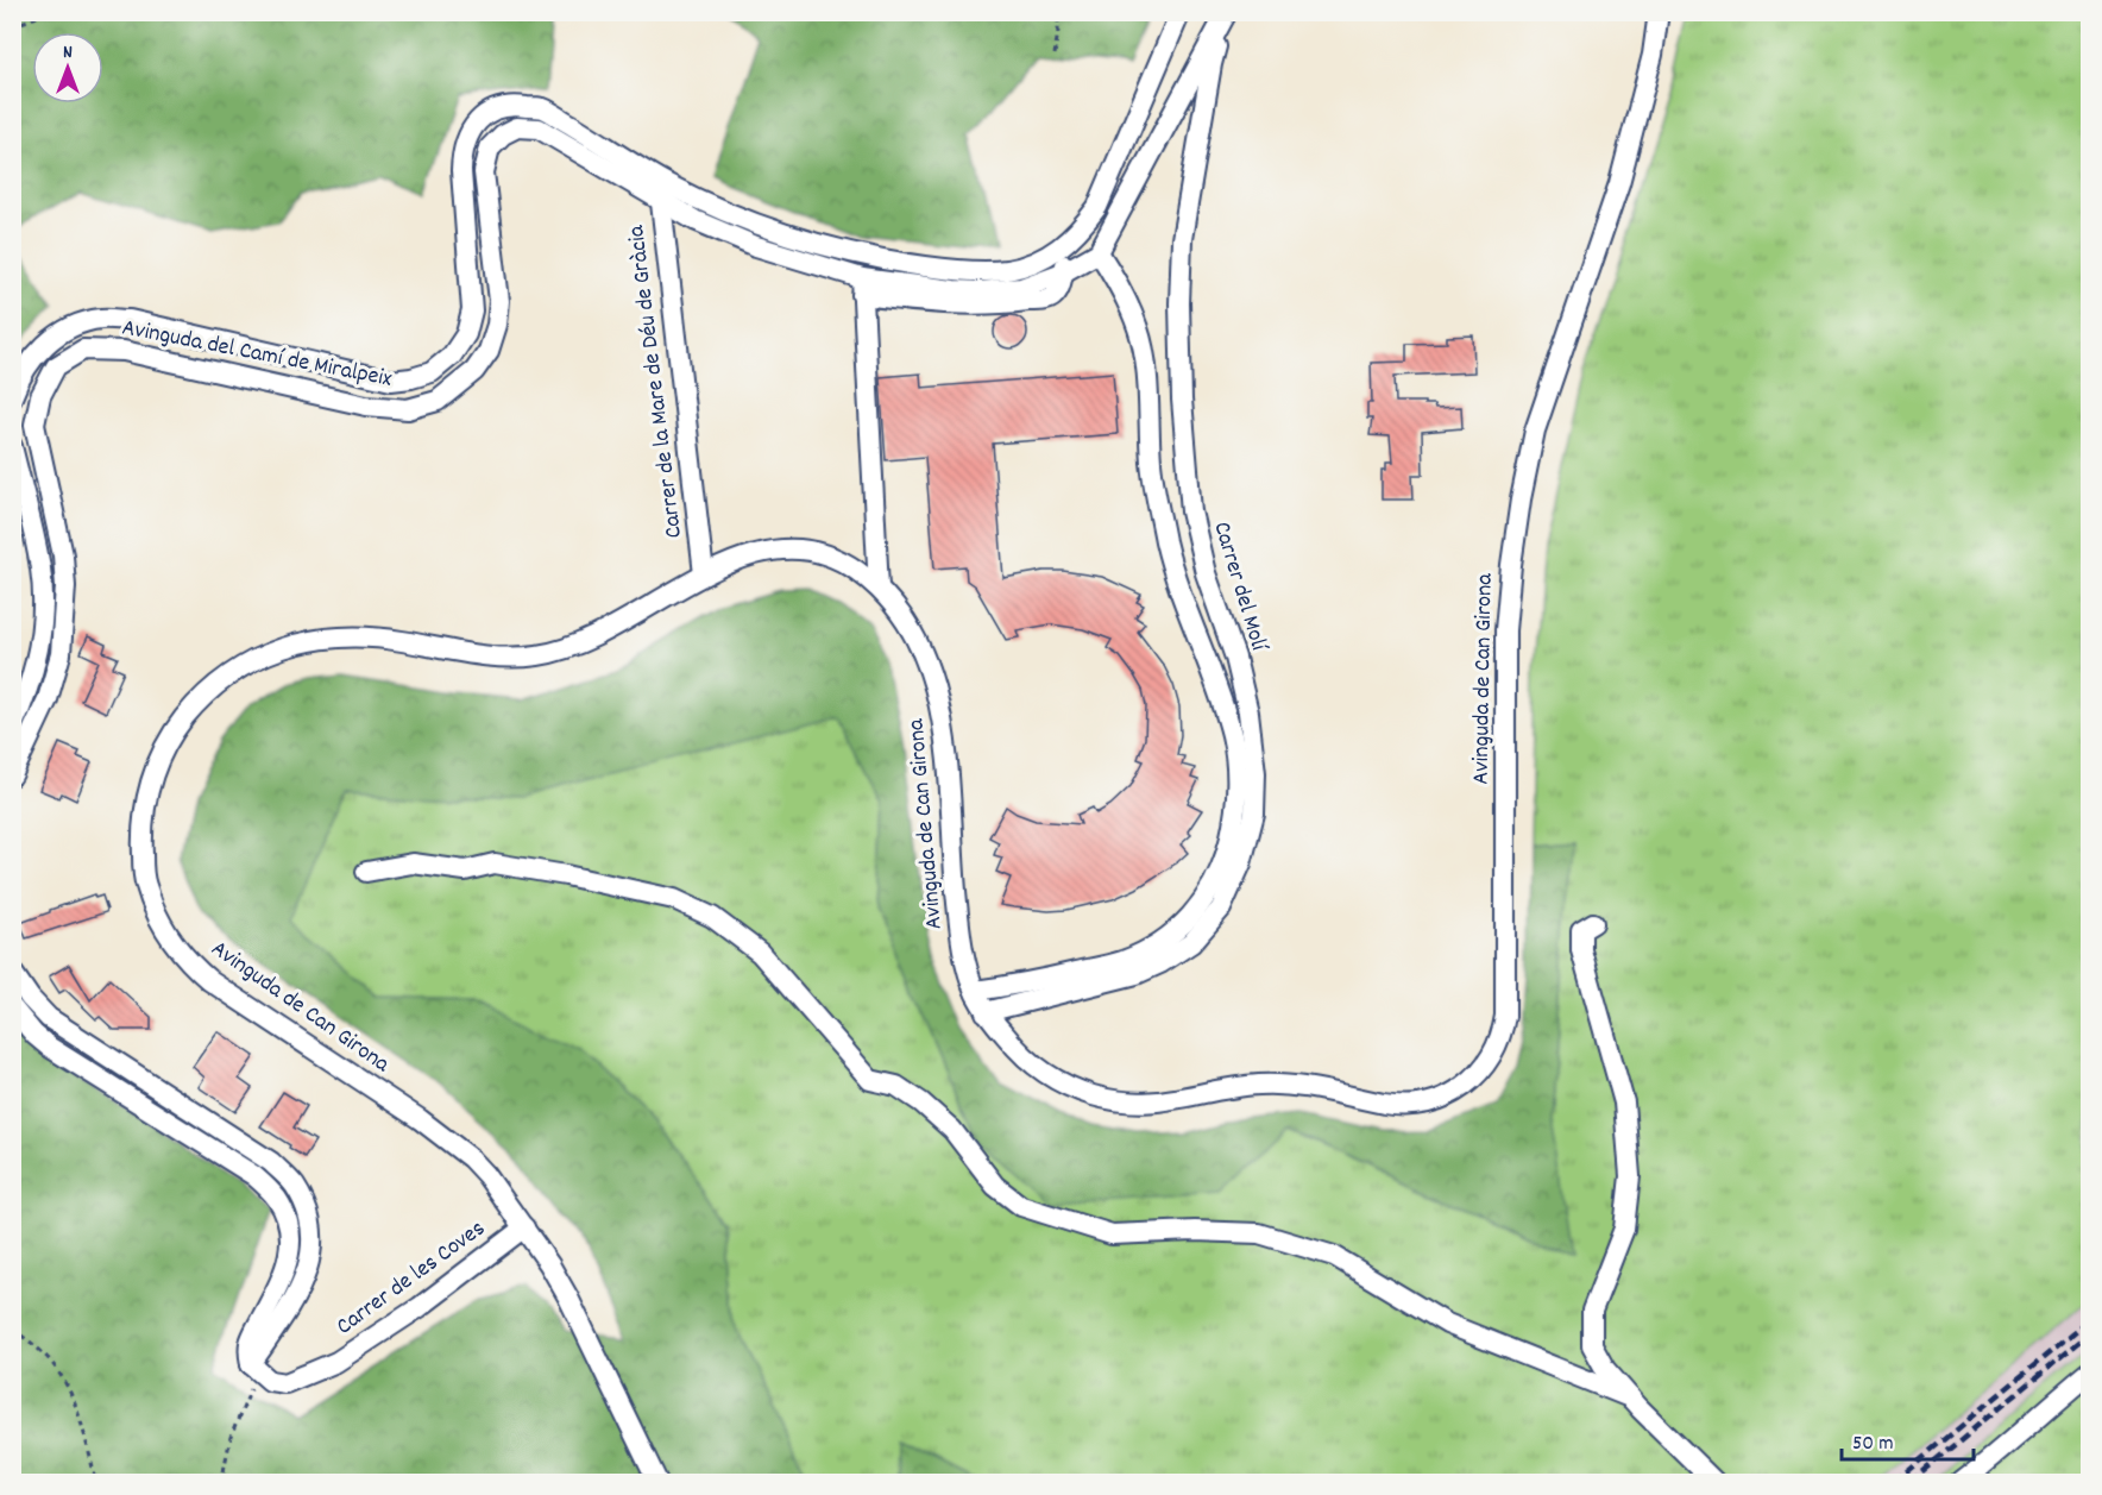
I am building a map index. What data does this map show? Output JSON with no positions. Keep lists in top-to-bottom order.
{
  "streets": {
    "street": [
      "Avinguda del Camí de Miralpeix",
      "Carrer de la Mare de Déu de Gràcia",
      "Carrer del Molí",
      "Avinguda de Can Girona",
      "Carrer de les Coves"
    ]
  },
  "crossings": [
    ["Avinguda del Camí de Miralpeix", "Carrer de la Mare de Déu de Gràcia"],
    ["Carrer de la Mare de Déu de Gràcia", "Avinguda de Can Girona"],
    ["Carrer del Molí", "Avinguda de Can Girona"],
    ["Avinguda de Can Girona", "Carrer de les Coves"]
  ],
  "scale_bar": "50 m",
  "north": "top"
}
